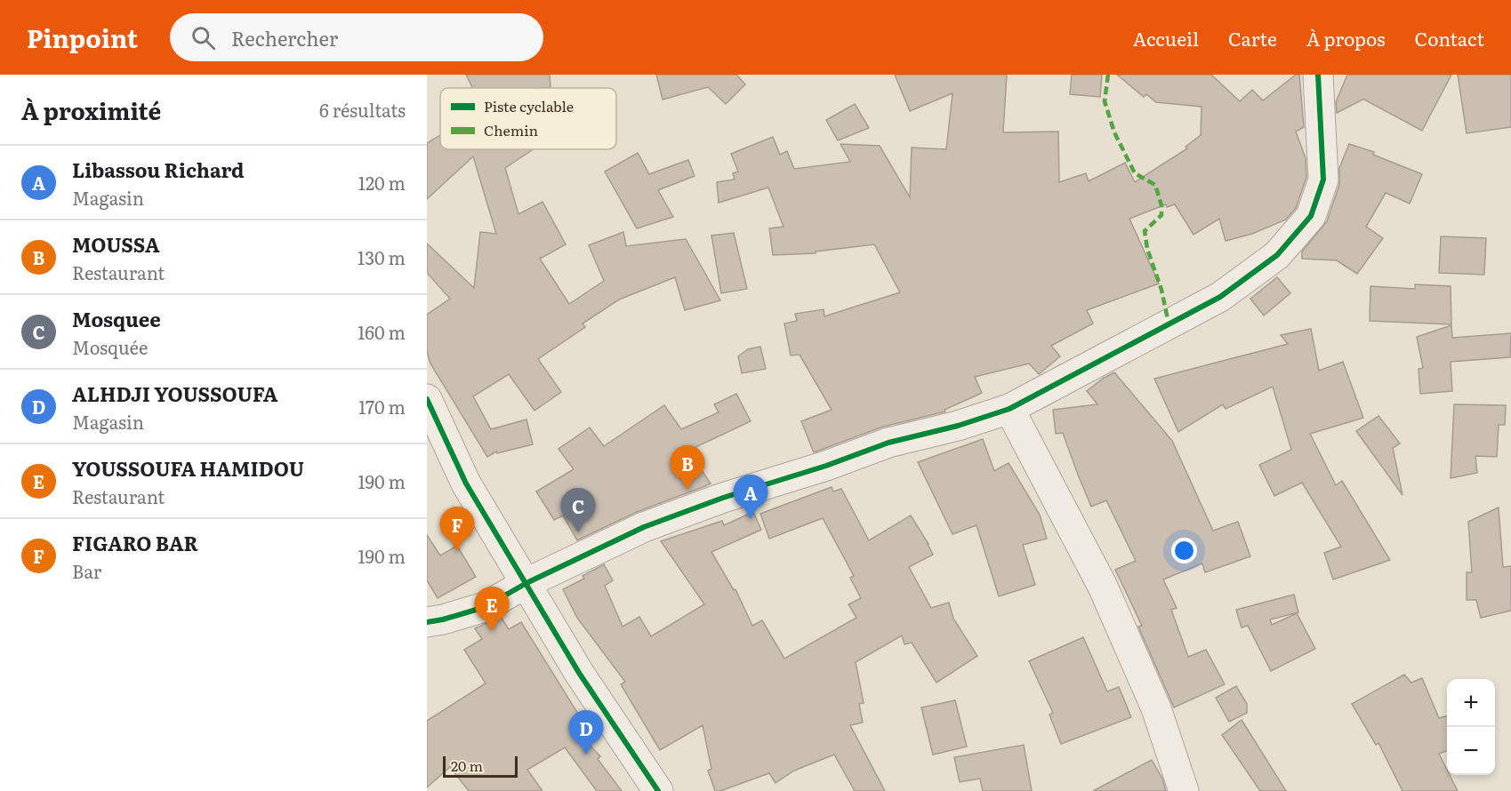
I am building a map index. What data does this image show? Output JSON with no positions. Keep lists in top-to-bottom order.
{
  "legend": ["Piste cyclable", "Chemin"],
  "scale_bar": "20 m",
  "page": {
    "header": "Pinpoint",
    "search": "Rechercher",
    "nav": [
      "Accueil",
      "Carte",
      "À propos",
      "Contact"
    ],
    "heading": ["À proximité", "6 résultats"],
    "list": [
      {
        "mark": "A",
        "name": "Libassou Richard",
        "note": "Magasin",
        "value": "120 m"
      },
      {
        "mark": "B",
        "name": "MOUSSA",
        "note": "Restaurant",
        "value": "130 m"
      },
      {
        "mark": "C",
        "name": "Mosquee",
        "note": "Mosquée",
        "value": "160 m"
      },
      {
        "mark": "D",
        "name": "ALHDJI YOUSSOUFA",
        "note": "Magasin",
        "value": "170 m"
      },
      {
        "mark": "E",
        "name": "YOUSSOUFA HAMIDOU",
        "note": "Restaurant",
        "value": "190 m"
      },
      {
        "mark": "F",
        "name": "FIGARO BAR",
        "note": "Bar",
        "value": "190 m"
      }
    ],
    "pins": [
      "B",
      "A",
      "C",
      "F",
      "E",
      "D"
    ],
    "map_buttons": ["+", "−"],
    "scale": "20 m"
  }
}
